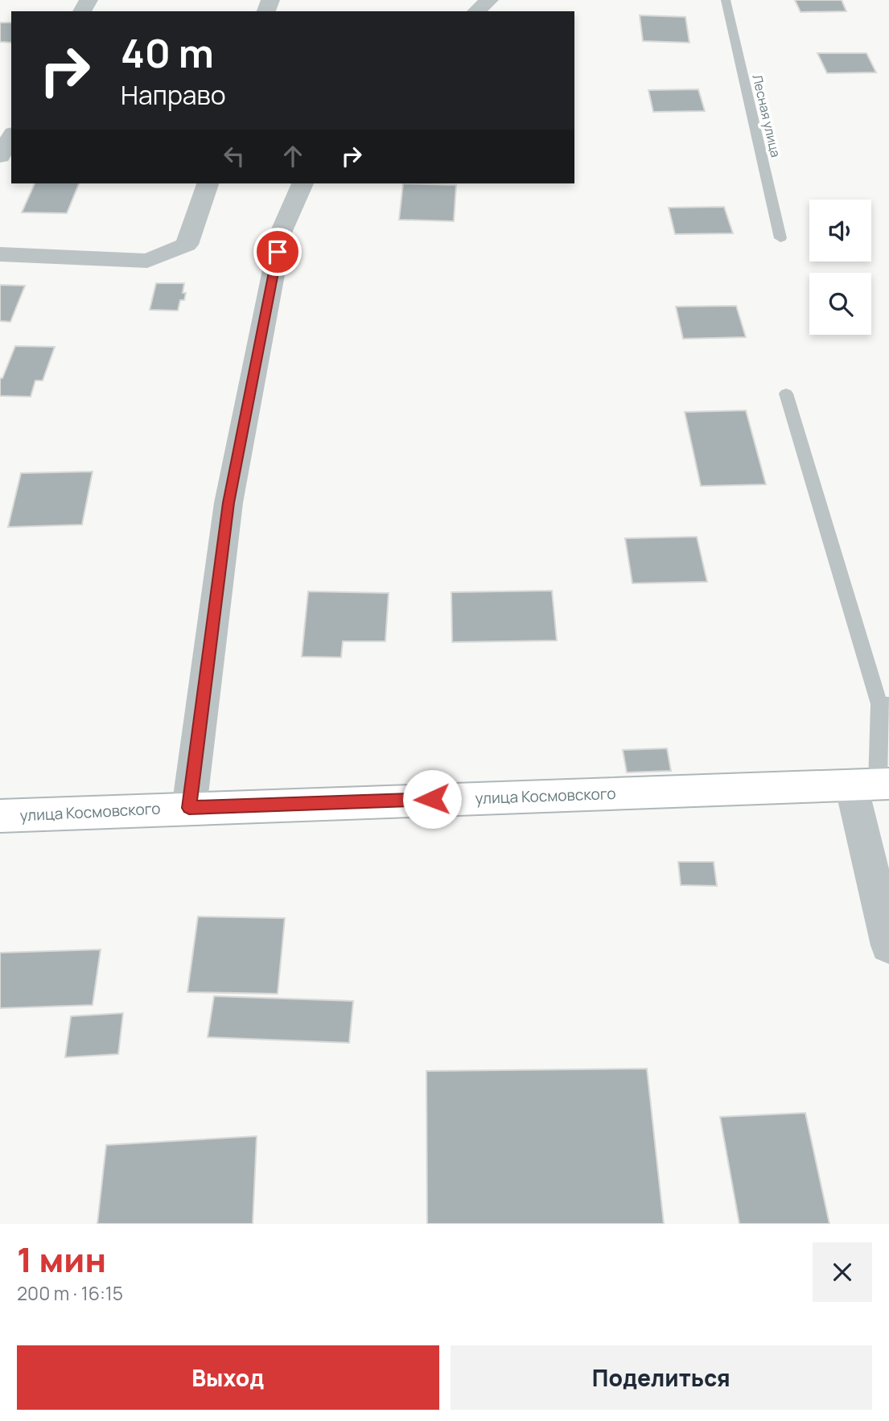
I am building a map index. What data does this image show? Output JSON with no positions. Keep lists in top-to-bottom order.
{
  "streets": {
    "main road": ["улица Космовского"],
    "lane": ["Лесная улица"]
  },
  "page": {
    "turn": ["40 m", "Направо"],
    "heading": ["1 мин", "200 m · 16:15"],
    "buttons": ["Выход", "Поделиться"]
  }
}
